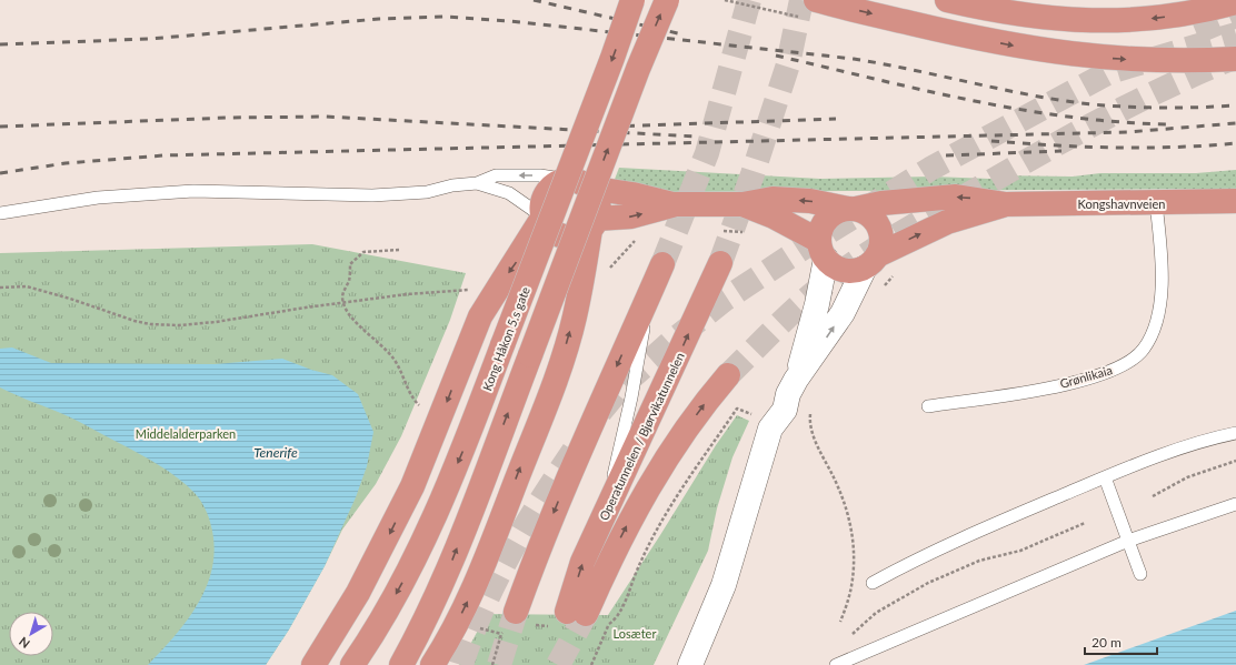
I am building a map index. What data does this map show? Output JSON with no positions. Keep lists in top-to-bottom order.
{
  "streets": {
    "highway": ["Kongshavnveien", "Kong Håkon 5.s gate", "Operatunnelen / Bjørvikatunnelen"],
    "lane": ["Grønlikaia"]
  },
  "crossings": [
    ["Kongshavnveien", "Grønlikaia"]
  ],
  "water": ["Tenerife"],
  "parks": ["Middelalderparken", "Losæter"],
  "scale_bar": "20 m",
  "north": "bottom left"
}
